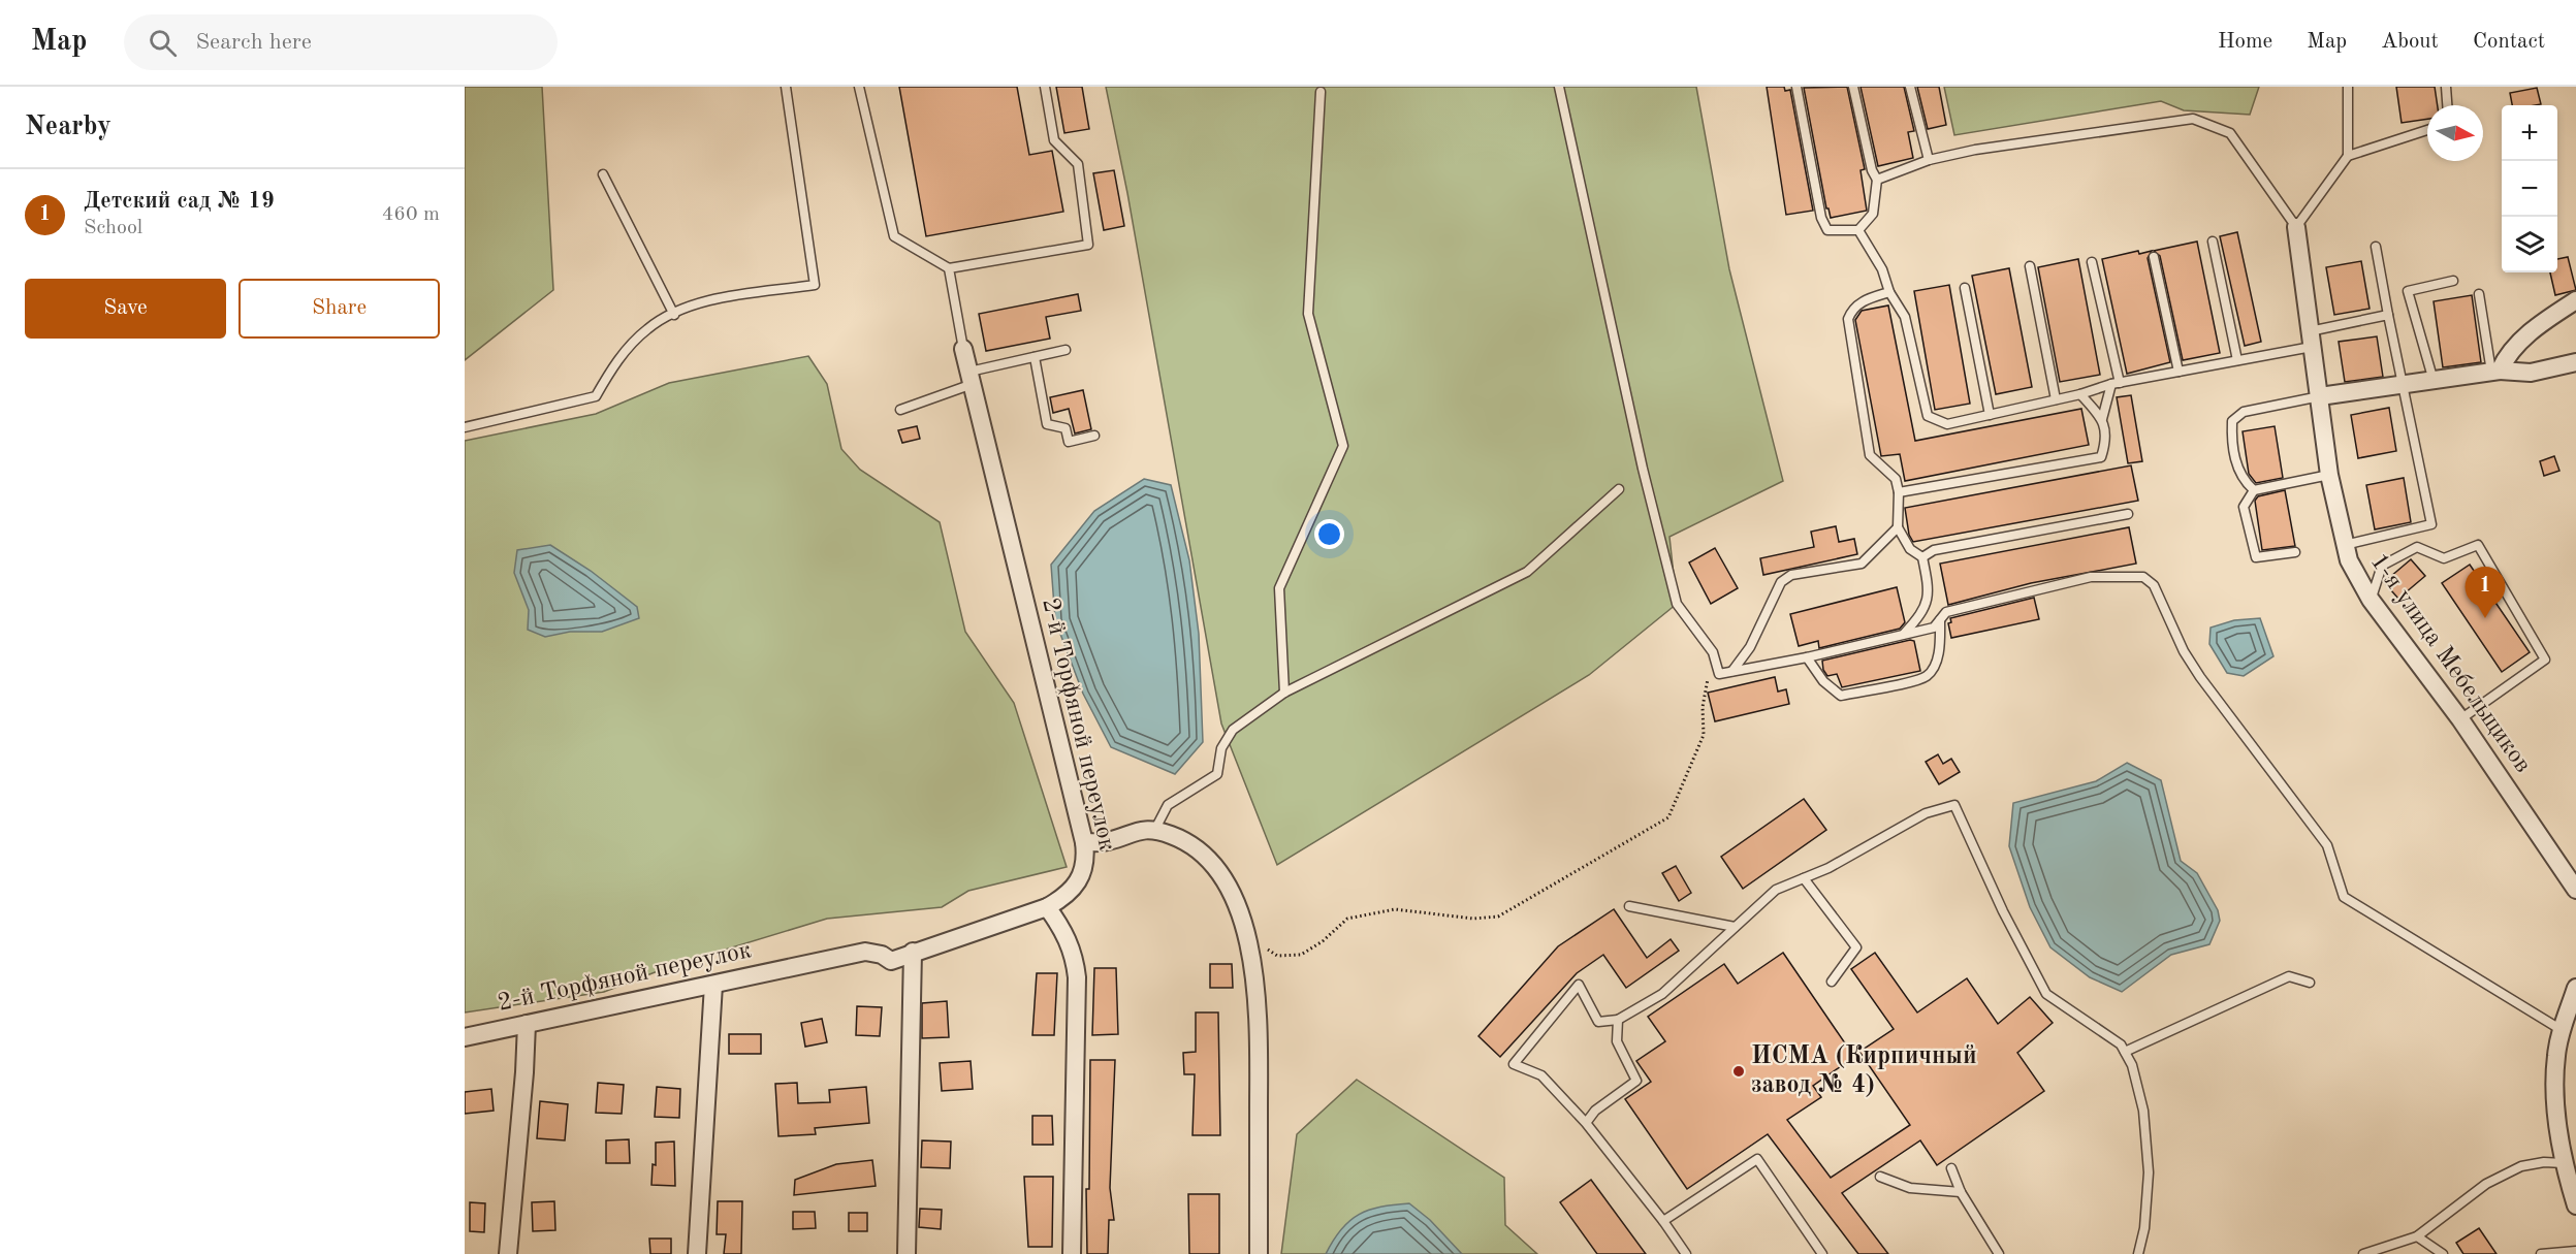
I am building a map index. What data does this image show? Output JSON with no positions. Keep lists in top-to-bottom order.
{
  "streets": {
    "street": ["1-я улица Мебельщиков", "2-й Торфяной переулок"]
  },
  "places": ["ИСМА (Кирпичный завод № 4)"],
  "north": "right",
  "page": {
    "header": "Map",
    "search": "Search here",
    "nav": [
      "Home",
      "Map",
      "About",
      "Contact"
    ],
    "heading": "Nearby",
    "map_buttons": ["+", "−"],
    "list": [
      {
        "mark": "1",
        "name": "Детский сад № 19",
        "note": "School",
        "value": "460 m"
      }
    ],
    "buttons": ["Save", "Share"],
    "pins": "1"
  }
}
